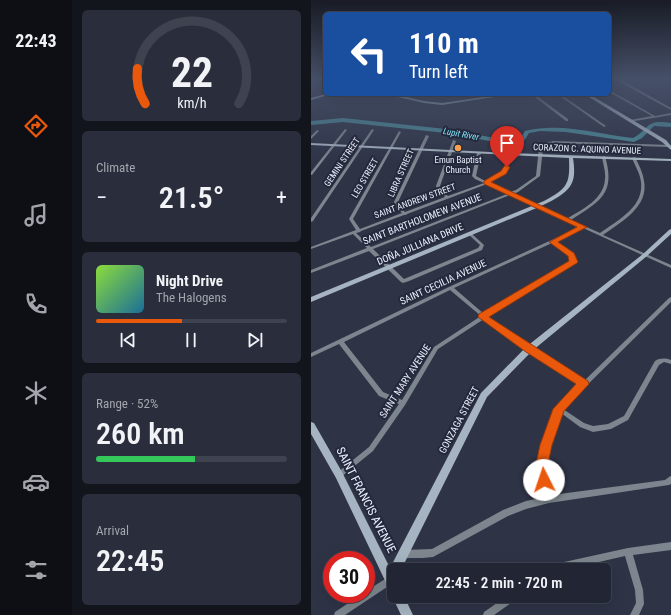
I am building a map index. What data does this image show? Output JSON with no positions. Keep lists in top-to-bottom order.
{
  "streets": {
    "street": [
      "CORAZON C. AQUINO AVENUE",
      "GEMINI STREET",
      "LIBRA STREET",
      "LEO STREET",
      "SAINT ANDREW STREET",
      "SAINT BARTHOLOMEW AVENUE",
      "DOÑA JULLIANA DRIVE",
      "SAINT CECILIA AVENUE",
      "SAINT MARY AVENUE",
      "GONZAGA STREET",
      "SAINT FRANCIS AVENUE"
    ]
  },
  "crossings": [
    ["CORAZON C. AQUINO AVENUE", "GEMINI STREET"],
    ["CORAZON C. AQUINO AVENUE", "LIBRA STREET"],
    ["CORAZON C. AQUINO AVENUE", "LEO STREET"],
    ["CORAZON C. AQUINO AVENUE", "SAINT ANDREW STREET"],
    ["CORAZON C. AQUINO AVENUE", "SAINT BARTHOLOMEW AVENUE"],
    ["CORAZON C. AQUINO AVENUE", "DOÑA JULLIANA DRIVE"],
    ["LIBRA STREET", "SAINT ANDREW STREET"],
    ["LEO STREET", "SAINT ANDREW STREET"],
    ["SAINT CECILIA AVENUE", "SAINT MARY AVENUE"],
    ["SAINT MARY AVENUE", "SAINT FRANCIS AVENUE"]
  ],
  "water": ["Lupit River"],
  "places": ["Emun Baptist Church"],
  "page": {
    "tabs": "22:43",
    "turn": ["110 m", "Turn left"],
    "tile": [
      "Climate",
      ["Range · 52%", "260 km"],
      ["Arrival", "22:45"]
    ],
    "heat": ["−", "21.5°", "+"],
    "song": ["Night Drive", "The Halogens"],
    "limit": "30",
    "trip": "22:45 · 2 min · 720 m",
    "gauge": ["22", "km/h"]
  }
}
